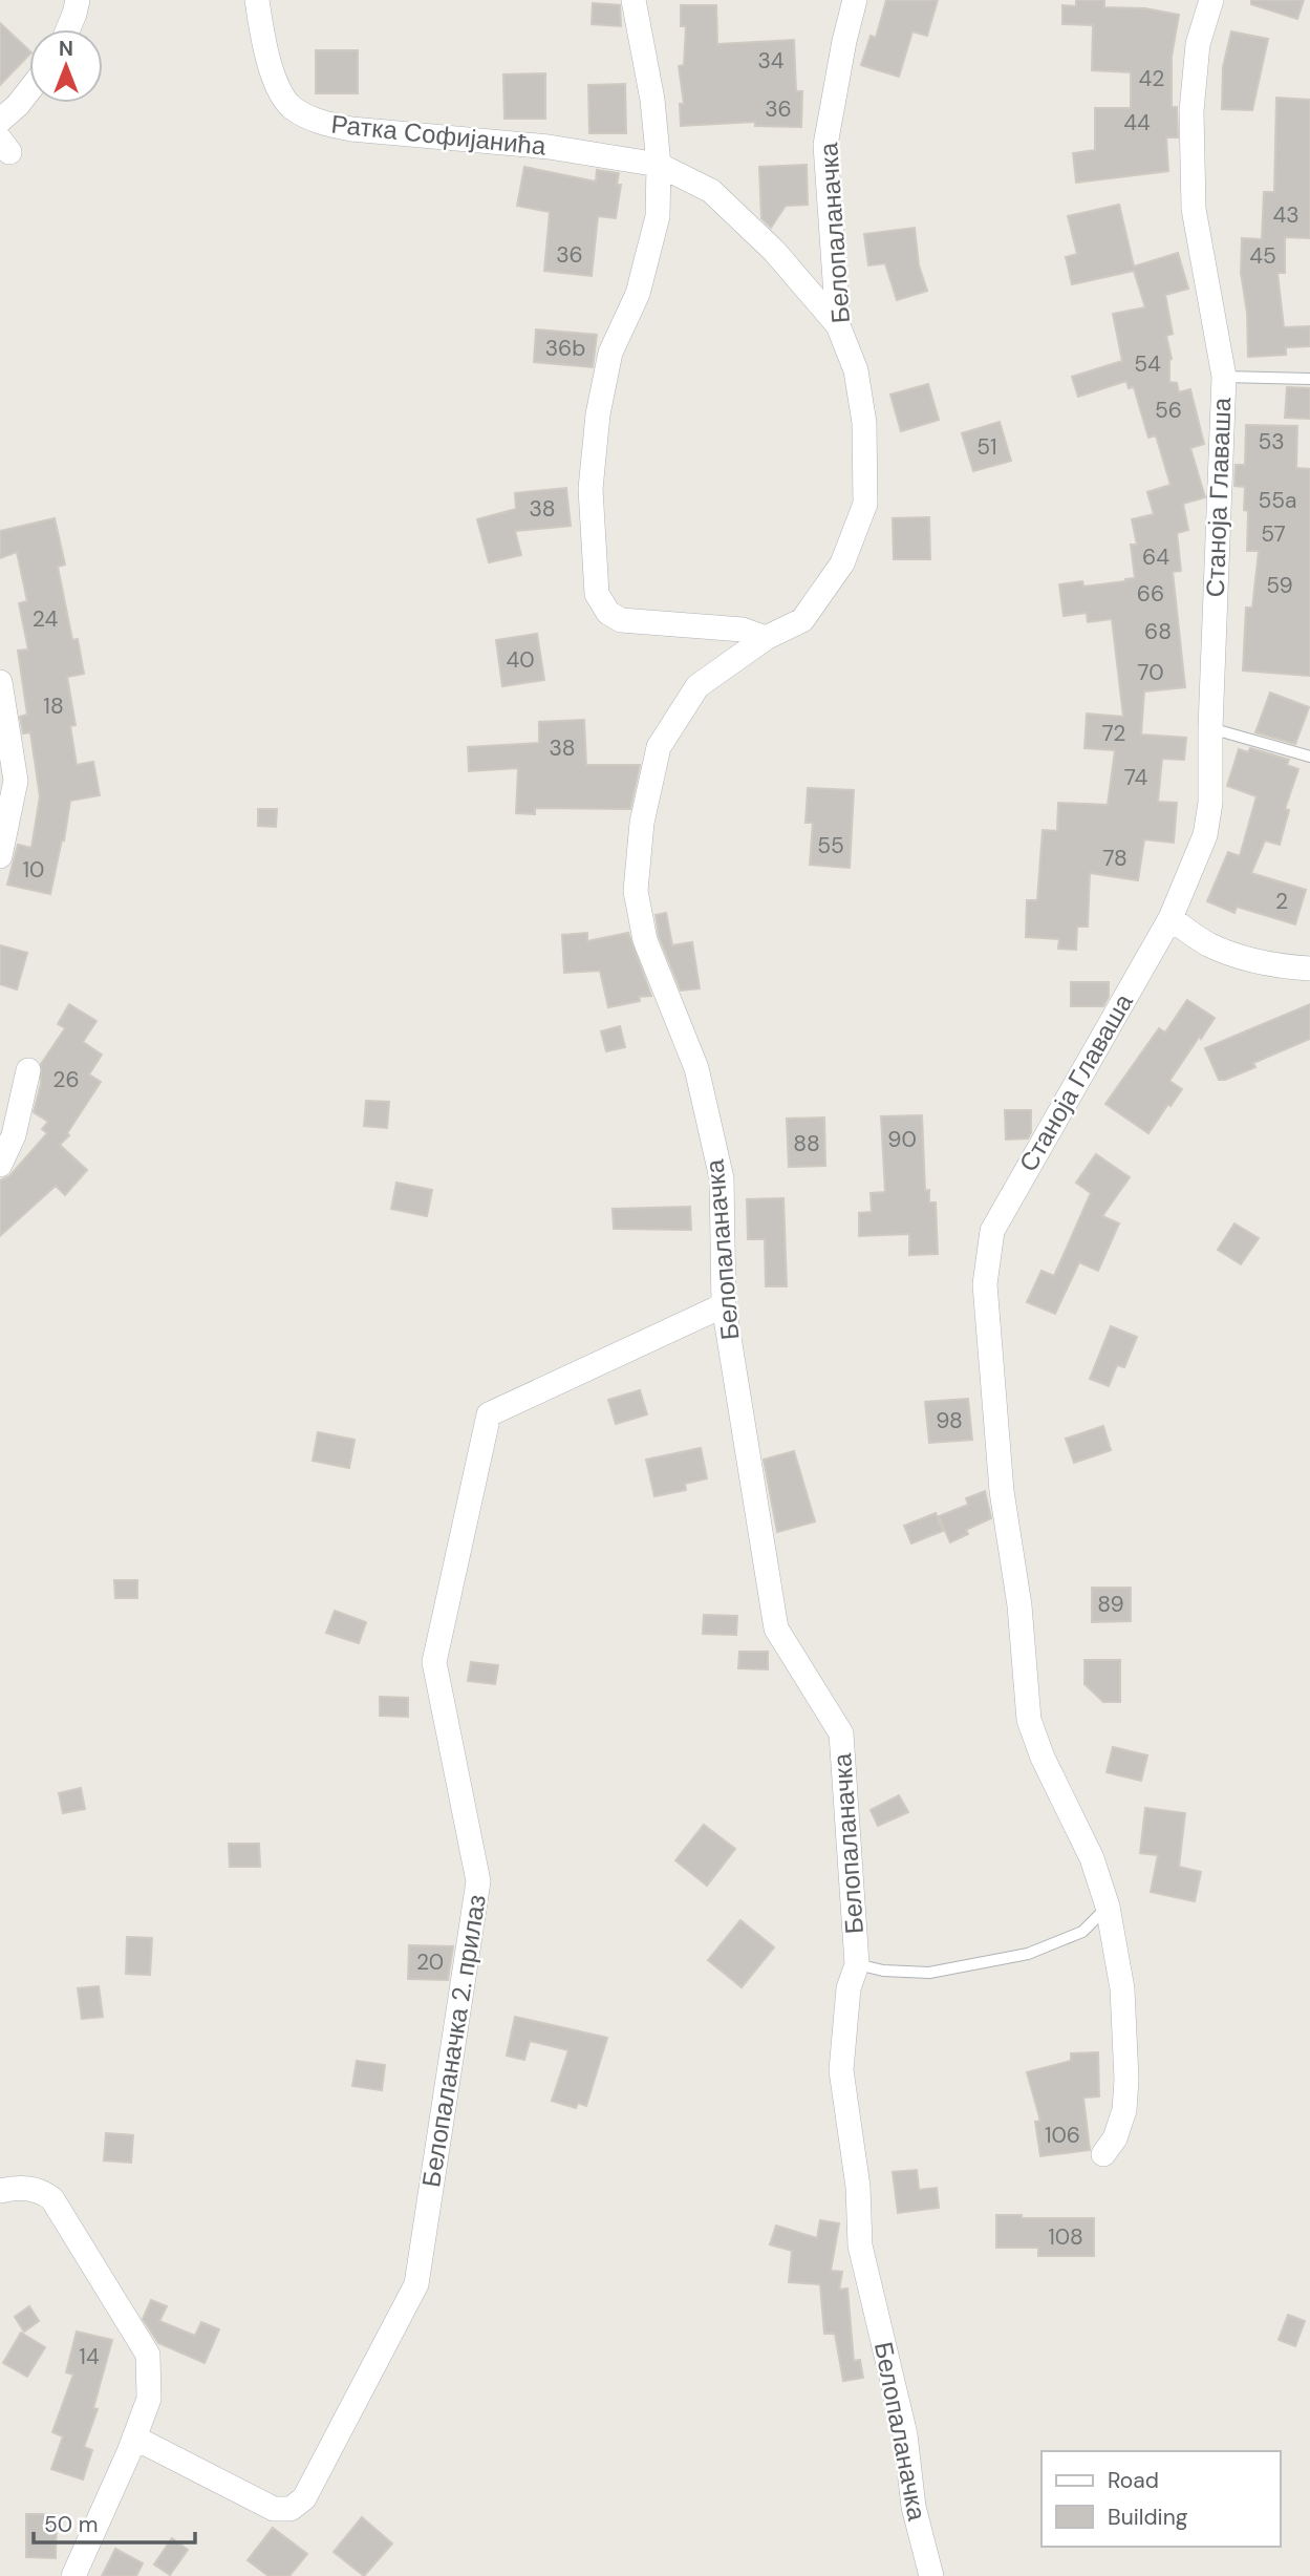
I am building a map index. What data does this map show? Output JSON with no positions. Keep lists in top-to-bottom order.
{
  "streets": {
    "street": [
      "Ратка Софијанића",
      "Белопаланачка",
      "Станоја Главаша",
      "Белопаланачка 2. прилаз"
    ]
  },
  "crossings": [
    ["Ратка Софијанића", "Белопаланачка"],
    ["Белопаланачка", "Белопаланачка 2. прилаз"]
  ],
  "house_numbers": [
    "34",
    "42",
    "36",
    "44",
    "43",
    "36",
    "45",
    "36b",
    "54",
    "56",
    "53",
    "51",
    "55a",
    "38",
    "57",
    "64",
    "59",
    "66",
    "24",
    "68",
    "40",
    "70",
    "18",
    "72",
    "38",
    "74",
    "55",
    "78",
    "10",
    "2",
    "26",
    "90",
    "88",
    "98",
    "89",
    "20",
    "106",
    "108",
    "14"
  ],
  "legend": ["Road", "Building"],
  "scale_bar": "50 m",
  "north": "top"
}
